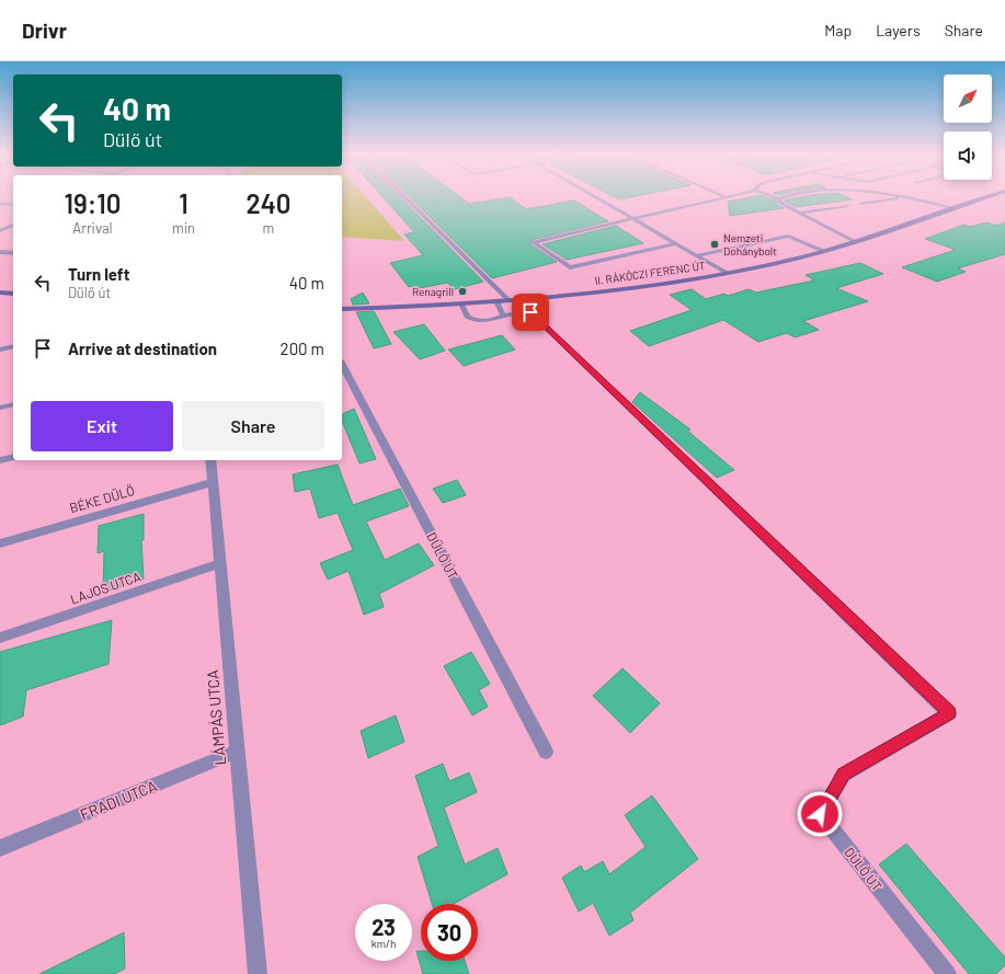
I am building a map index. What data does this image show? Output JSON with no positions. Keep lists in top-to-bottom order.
{
  "streets": {
    "main road": ["II. RÁKÓCZI FERENC ÚT"],
    "street": [
      "BÉKE DŰLŐ",
      "DŰLŐ ÚT",
      "LAJOS UTCA",
      "LÁMPÁS UTCA",
      "FRADI UTCA"
    ]
  },
  "crossings": [
    ["BÉKE DŰLŐ", "LÁMPÁS UTCA"],
    ["LAJOS UTCA", "LÁMPÁS UTCA"],
    ["LÁMPÁS UTCA", "FRADI UTCA"]
  ],
  "places": ["Nemzeti Dohánybolt", "Renagrill"],
  "north": "top right",
  "page": {
    "header": "Drivr",
    "nav": ["Map", "Layers", "Share"],
    "turn": ["40 m", "Dűlő út"],
    "eta": [
      "19:10",
      "Arrival",
      "1",
      "min",
      "240",
      "m"
    ],
    "list": [
      {
        "name": "Turn left",
        "note": "Dűlő út",
        "value": "40 m"
      },
      {
        "name": "Arrive at destination",
        "value": "200 m"
      }
    ],
    "buttons": ["Exit", "Share"],
    "speed": "23 km/h",
    "limit": "30"
  }
}
